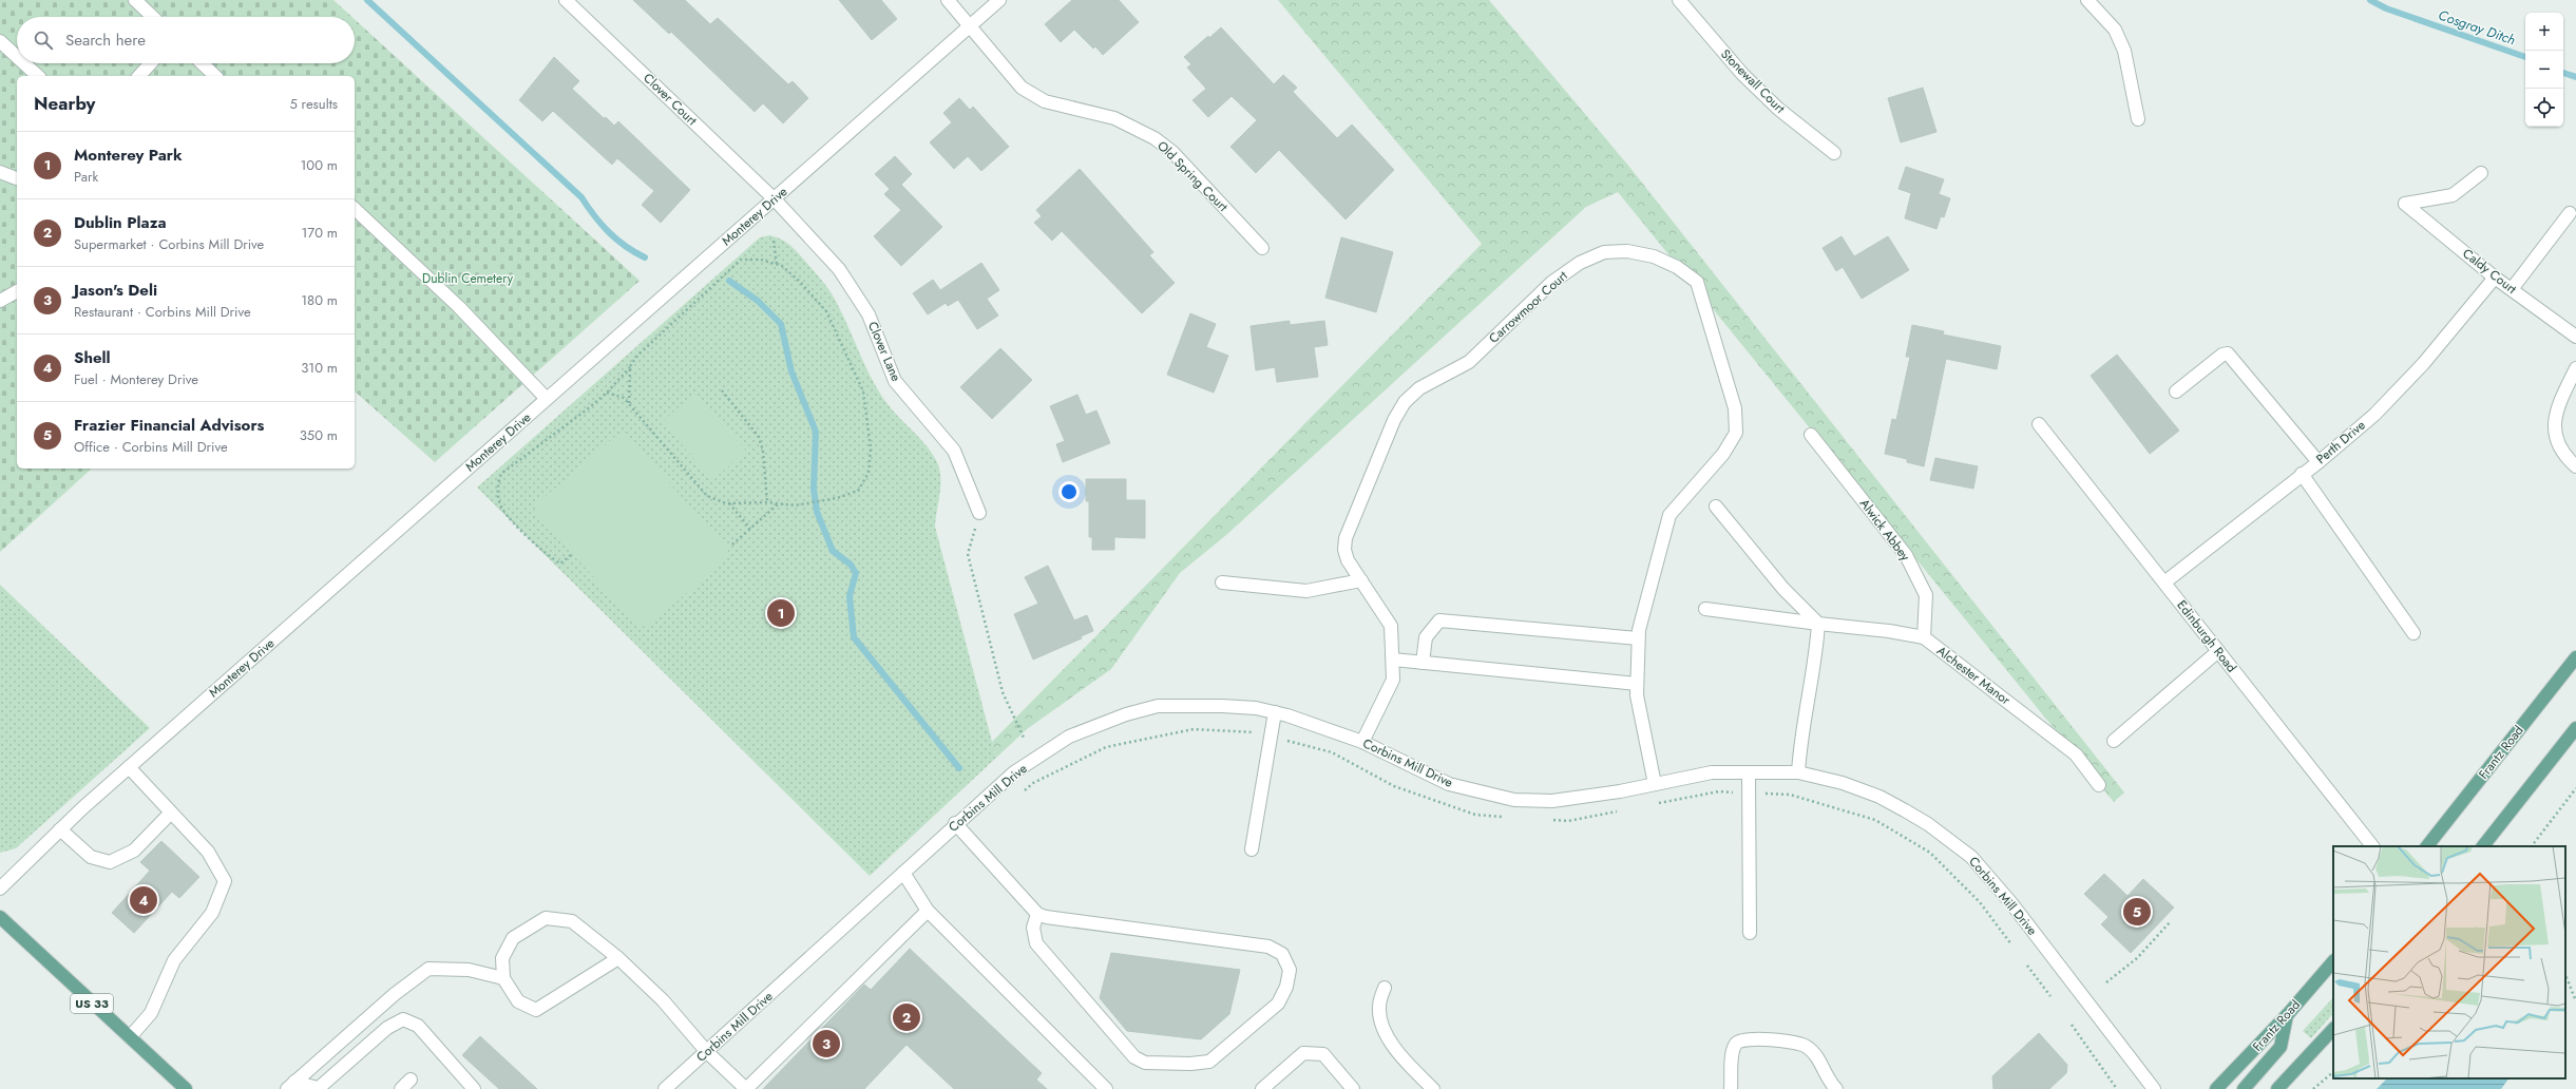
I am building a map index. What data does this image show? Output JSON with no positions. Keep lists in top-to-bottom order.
{
  "streets": {
    "main road": ["Frantz Road", "US 33"],
    "street": [
      "Stonewall Court",
      "Clover Court",
      "Old Spring Court",
      "Monterey Drive",
      "Caldy Court",
      "Carrowmoor Court",
      "Clover Lane",
      "Perth Drive",
      "Alwick Abbey",
      "Edinburgh Road",
      "Alchester Manor",
      "Corbins Mill Drive"
    ]
  },
  "crossings": [
    ["Clover Court", "Monterey Drive"],
    ["Clover Court", "Clover Lane"],
    ["Old Spring Court", "Monterey Drive"],
    ["Monterey Drive", "Clover Lane"],
    ["Caldy Court", "Perth Drive"],
    ["Carrowmoor Court", "Corbins Mill Drive"],
    ["Perth Drive", "Edinburgh Road"],
    ["Alwick Abbey", "Alchester Manor"]
  ],
  "water": ["Cosgray Ditch"],
  "parks": ["Dublin Cemetery"],
  "page": {
    "map_buttons": ["+", "−"],
    "search": "Search here",
    "heading": ["Nearby", "5 results"],
    "list": [
      {
        "mark": "1",
        "name": "Monterey Park",
        "note": "Park",
        "value": "100 m"
      },
      {
        "mark": "2",
        "name": "Dublin Plaza",
        "note": "Supermarket · Corbins Mill Drive",
        "value": "170 m"
      },
      {
        "mark": "3",
        "name": "Jason's Deli",
        "note": "Restaurant · Corbins Mill Drive",
        "value": "180 m"
      },
      {
        "mark": "4",
        "name": "Shell",
        "note": "Fuel · Monterey Drive",
        "value": "310 m"
      },
      {
        "mark": "5",
        "name": "Frazier Financial Advisors",
        "note": "Office · Corbins Mill Drive",
        "value": "350 m"
      }
    ],
    "pins": [
      "1",
      "4",
      "5",
      "2",
      "3"
    ]
  }
}
